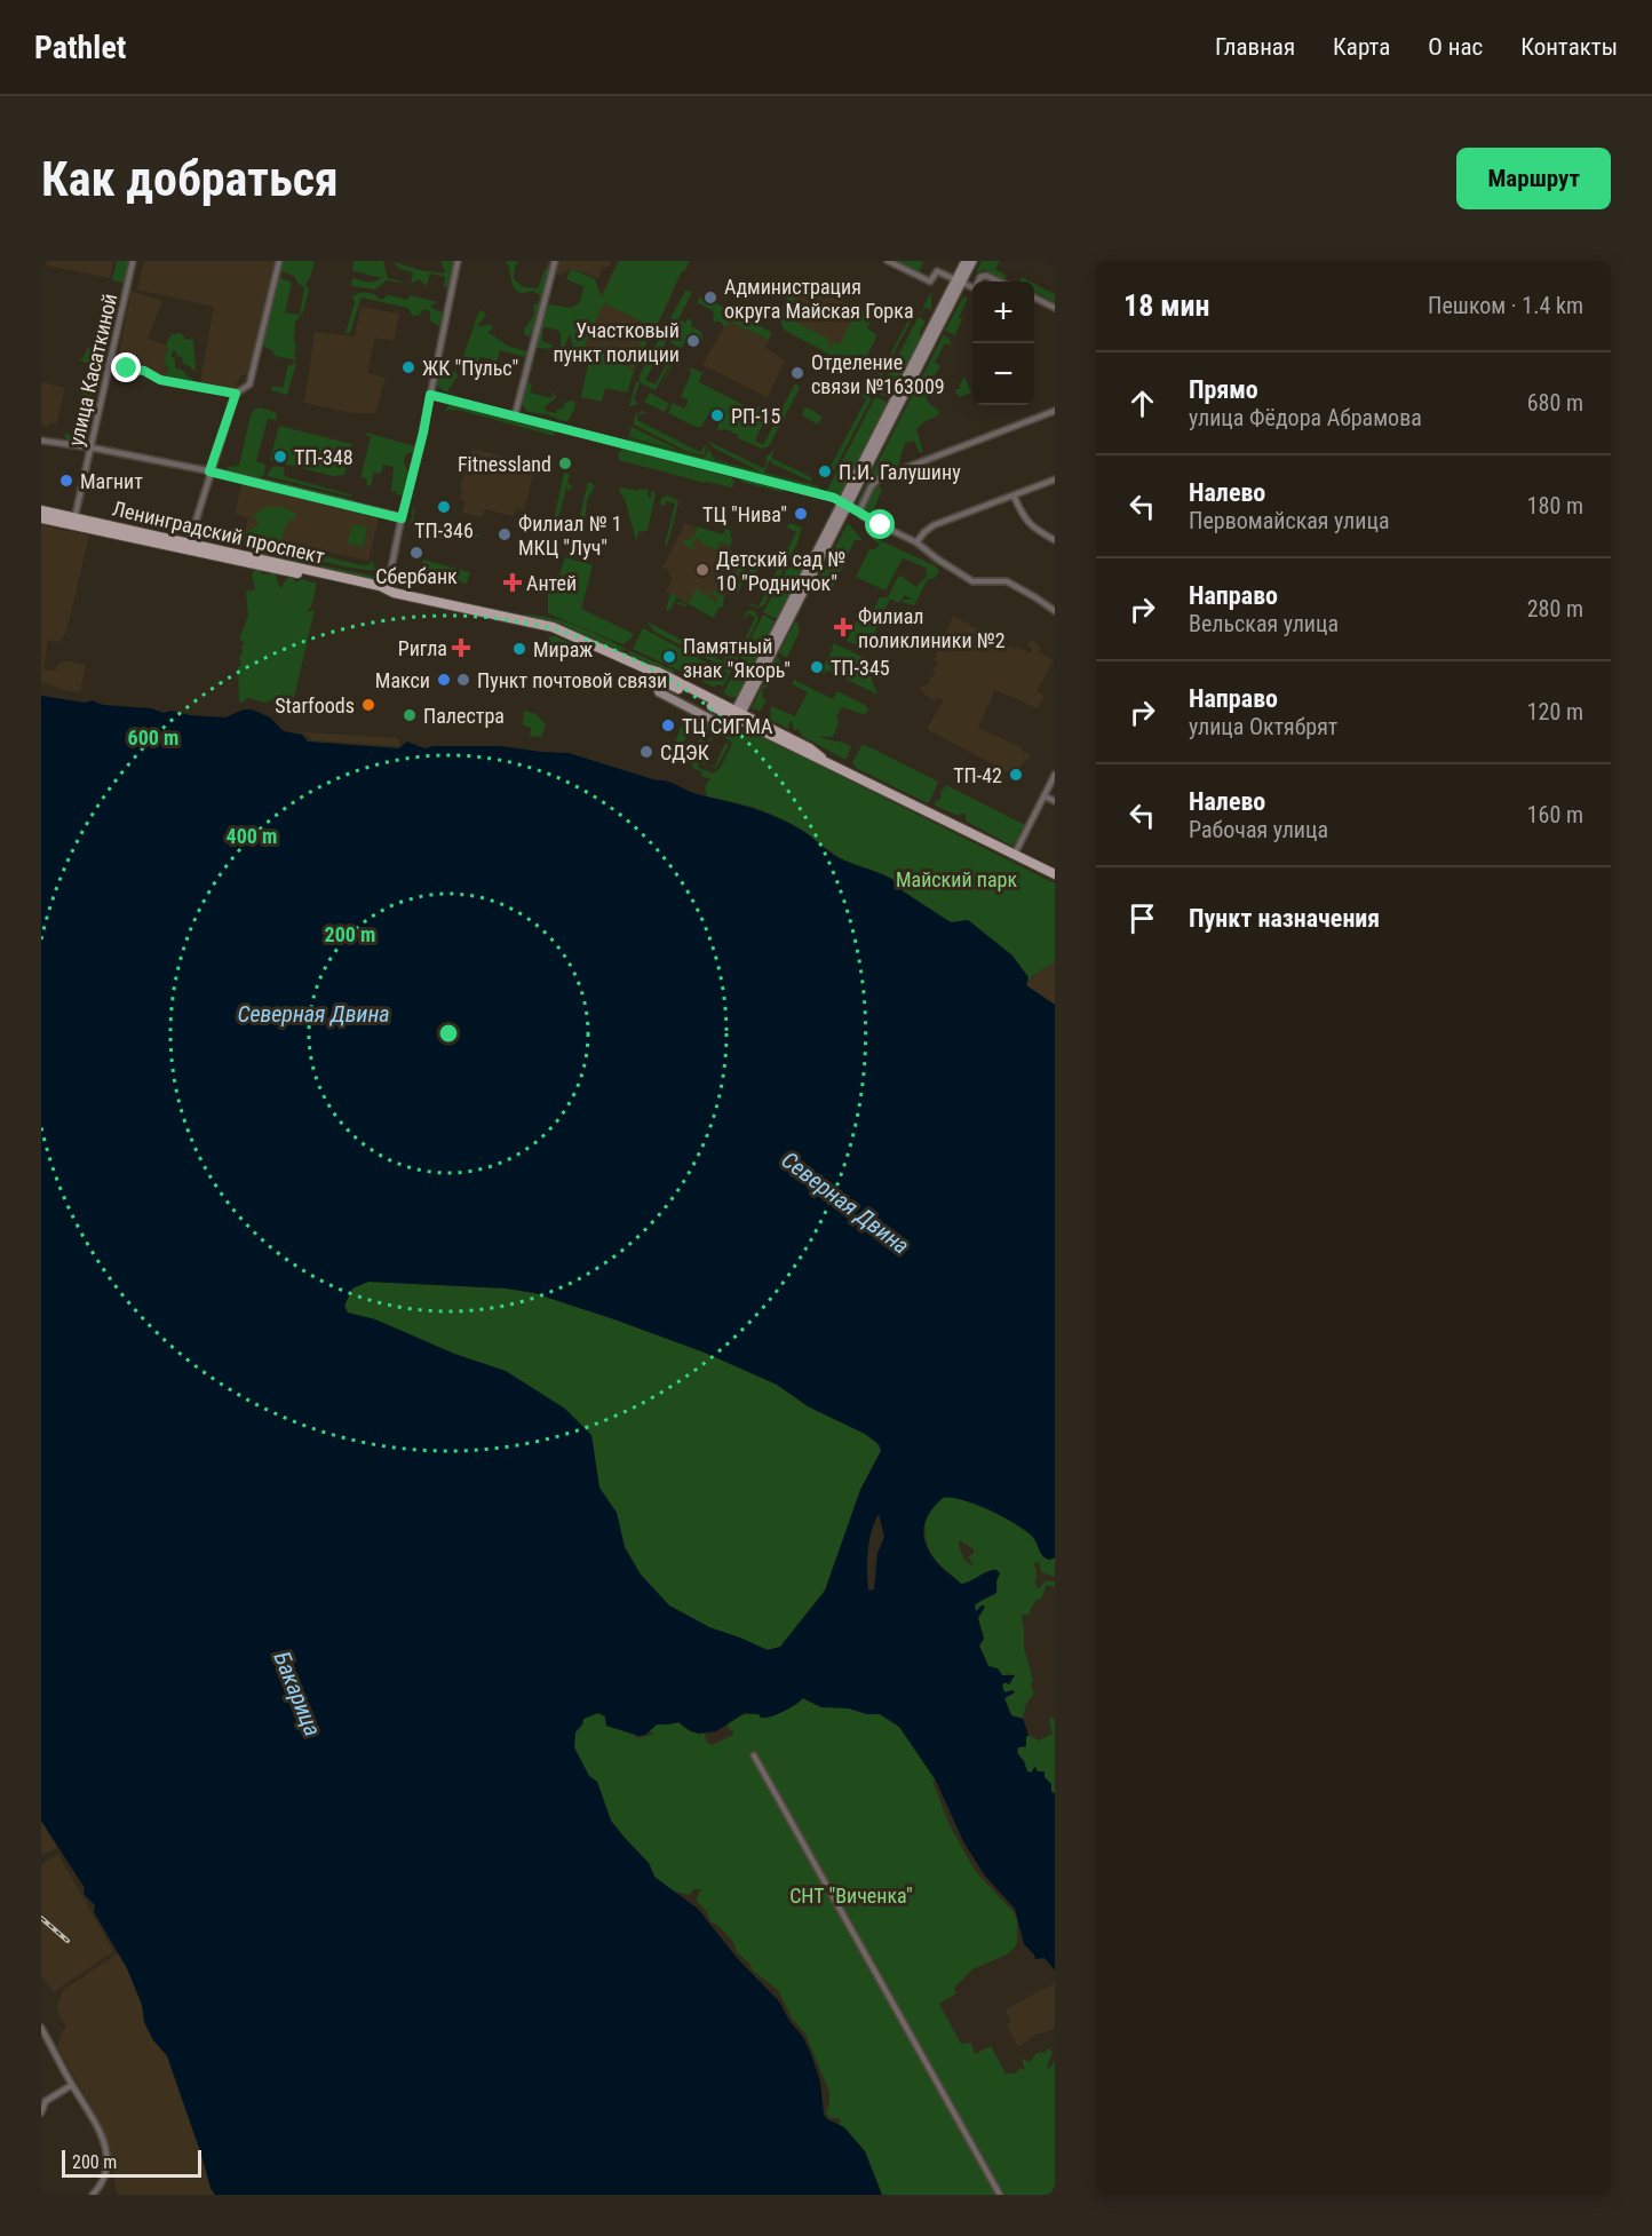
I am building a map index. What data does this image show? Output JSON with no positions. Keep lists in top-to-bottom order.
{
  "streets": {
    "main road": ["Ленинградский проспект"],
    "street": ["улица Касаткиной"]
  },
  "crossings": [
    ["улица Касаткиной", "Ленинградский проспект"]
  ],
  "water": ["Северная Двина", "Бакарица"],
  "parks": ["Майский парк", "СНТ \"Виченка\""],
  "places": {
    "other": [
      "Администрация округа Майская Горка",
      "Участковый пункт полиции",
      "ЖК \"Пульс\"",
      "Отделение связи №163009",
      "РП-15",
      "ТП-348",
      "Fitnessland",
      "П.И. Галушину",
      "Магнит",
      "ТП-346",
      "ТЦ \"Нива\"",
      "Филиал № 1 МКЦ \"Луч\"",
      "Сбербанк",
      "Детский сад № 10 \"Родничок\"",
      "Мираж",
      "Памятный знак \"Якорь\"",
      "ТП-345",
      "Макси",
      "Пункт почтовой связи",
      "Starfoods",
      "Палестра",
      "ТЦ СИГМА",
      "СДЭК",
      "ТП-42"
    ],
    "health": ["Антей", "Филиал поликлиники №2", "Ригла"]
  },
  "scale_bar": "200 m",
  "page": {
    "header": "Pathlet",
    "nav": [
      "Главная",
      "Карта",
      "О нас",
      "Контакты"
    ],
    "buttons": "Маршрут",
    "title": "Как добраться",
    "heading": ["18 мин", "Пешком · 1.4 km"],
    "map_buttons": ["+", "−"],
    "list": [
      ["Прямо", "улица Фёдора Абрамова", "680 m"],
      ["Налево", "Первомайская улица", "180 m"],
      ["Направо", "Вельская улица", "280 m"],
      ["Направо", "улица Октябрят", "120 m"],
      ["Налево", "Рабочая улица", "160 m"],
      "Пункт назначения"
    ],
    "scale": "200 m"
  },
  "rings": ["600 m", "400 m", "200 m"]
}
